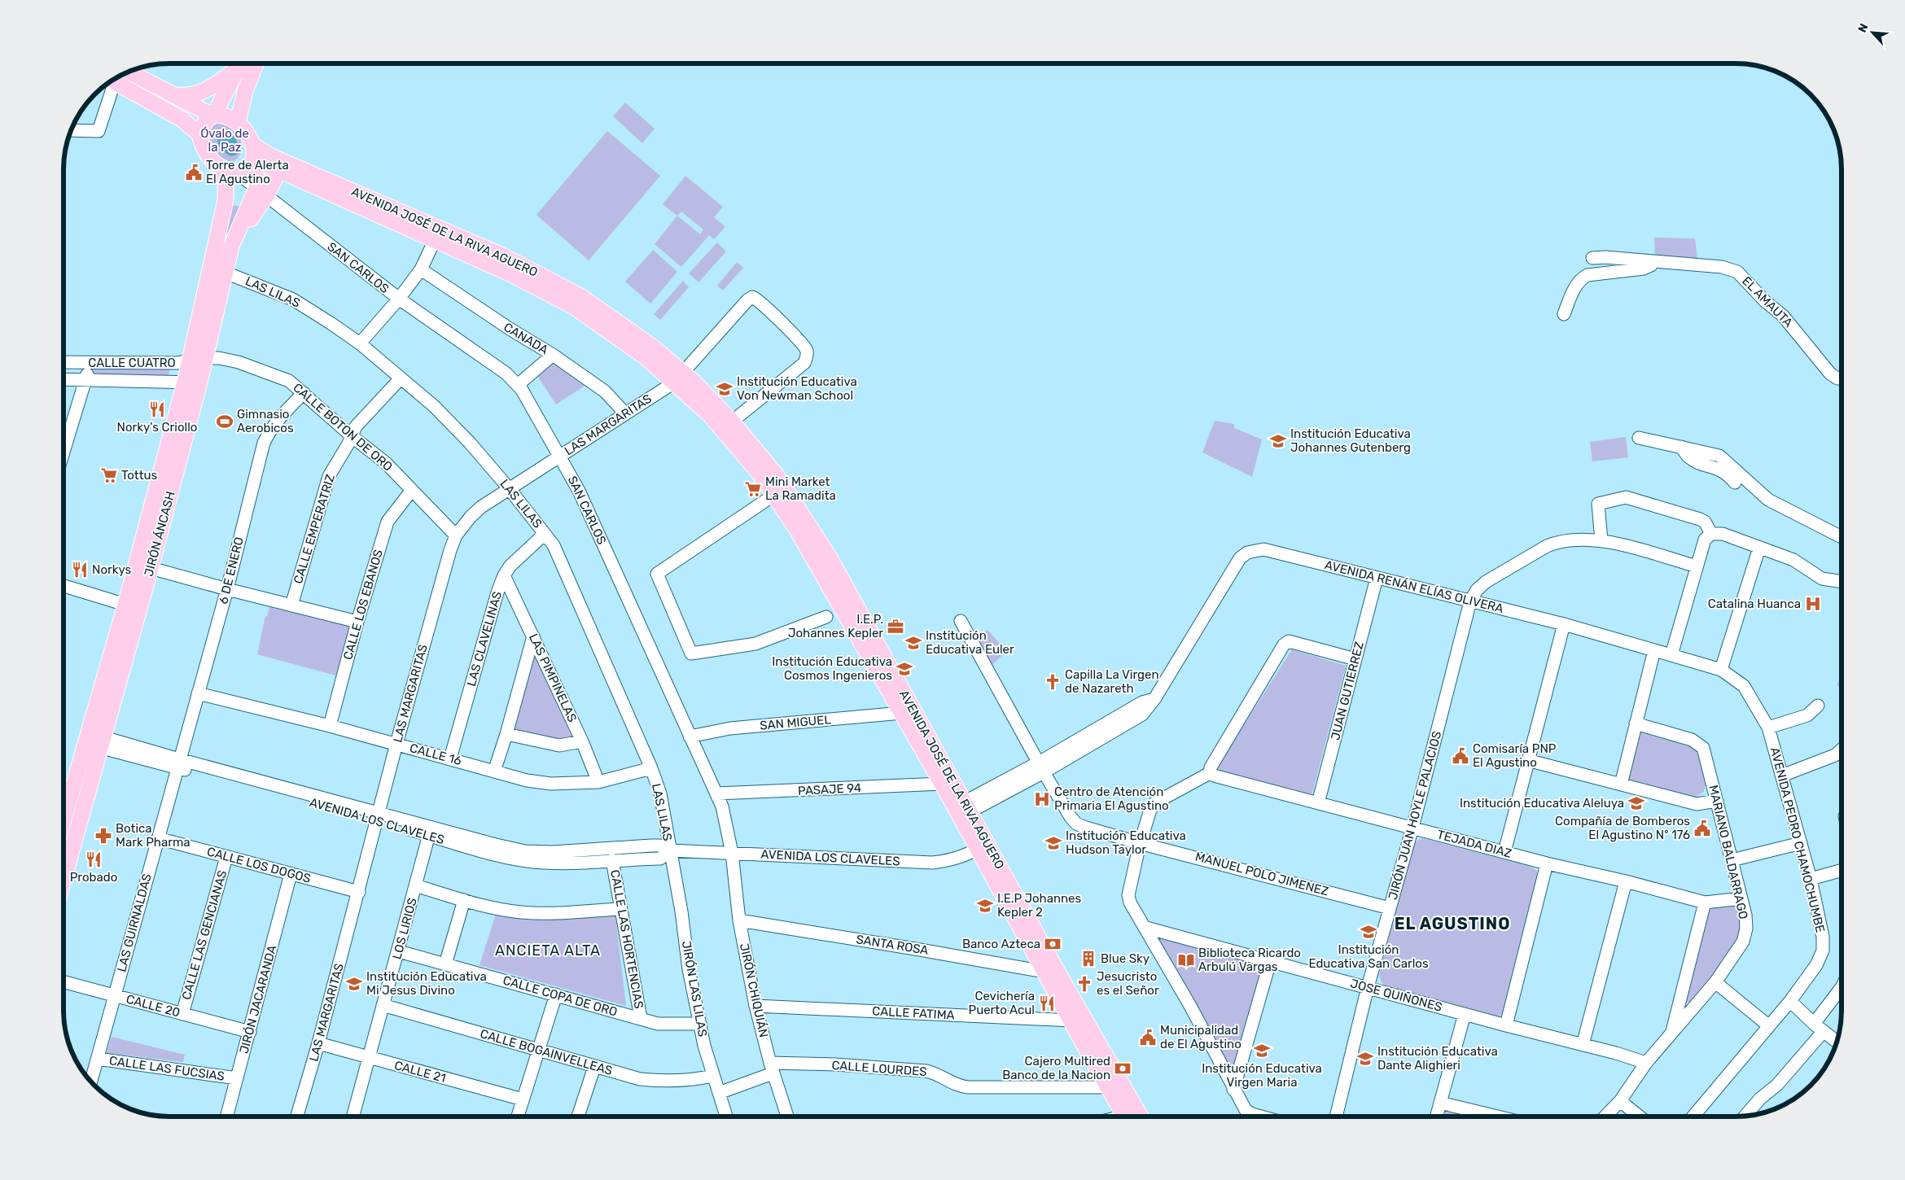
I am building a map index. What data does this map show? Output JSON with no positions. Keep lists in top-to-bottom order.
{
  "streets": {
    "main road": ["AVENIDA JOSÉ DE LA RIVA AGUERO", "JIRÓN ÁNCASH"],
    "street": [
      "SAN CARLOS",
      "LAS LILAS",
      "EL AMAUTA",
      "CANADA",
      "CALLE CUATRO",
      "LAS MARGARITAS",
      "CALLE BOTON DE ORO",
      "CALLE EMPERATRIZ",
      "6 DE ENERO",
      "AVENIDA RENÁN ELÍAS OLIVERA",
      "CALLE LOS EBANOS",
      "LAS CLAVELINAS",
      "LAS PIMPINELAS",
      "JUAN GUTIERREZ",
      "SAN MIGUEL",
      "CALLE 16",
      "PASAJE 94",
      "JIRÓN JUAN HOYLE PALACIOS",
      "AVENIDA LOS CLAVELES",
      "AVENIDA PEDRO CHAMOCHUMBE",
      "TEJADA DIAZ",
      "MARIANO BALDARRAGO",
      "CALLE LOS DOGOS",
      "MANUEL POLO JIMENEZ",
      "LAS GUIRNALDAS",
      "LOS LIRIOS",
      "CALLE LAS GENCIANAS",
      "CALLE LAS HORTENCIAS",
      "SANTA ROSA",
      "JIRÓN LAS LILAS",
      "JIRÓN CHIQUIÁN",
      "JOSE QUIÑONES",
      "CALLE COPA DE ORO",
      "JIRÓN JACARANDA",
      "CALLE 20",
      "CALLE FATIMA",
      "CALLE BOGAINVELLEAS",
      "CALLE LAS FUCSIAS",
      "CALLE LOURDES",
      "CALLE 21"
    ]
  },
  "crossings": [
    ["AVENIDA JOSÉ DE LA RIVA AGUERO", "SAN CARLOS"],
    ["AVENIDA JOSÉ DE LA RIVA AGUERO", "LAS MARGARITAS"],
    ["AVENIDA JOSÉ DE LA RIVA AGUERO", "JIRÓN ÁNCASH"],
    ["AVENIDA JOSÉ DE LA RIVA AGUERO", "AVENIDA RENÁN ELÍAS OLIVERA"],
    ["AVENIDA JOSÉ DE LA RIVA AGUERO", "SAN MIGUEL"],
    ["AVENIDA JOSÉ DE LA RIVA AGUERO", "PASAJE 94"],
    ["AVENIDA JOSÉ DE LA RIVA AGUERO", "AVENIDA LOS CLAVELES"],
    ["AVENIDA JOSÉ DE LA RIVA AGUERO", "SANTA ROSA"],
    ["AVENIDA JOSÉ DE LA RIVA AGUERO", "CALLE FATIMA"],
    ["AVENIDA JOSÉ DE LA RIVA AGUERO", "CALLE LOURDES"],
    ["SAN CARLOS", "LAS MARGARITAS"],
    ["SAN CARLOS", "JIRÓN ÁNCASH"],
    ["SAN CARLOS", "SAN MIGUEL"],
    ["SAN CARLOS", "PASAJE 94"],
    ["SAN CARLOS", "AVENIDA LOS CLAVELES"],
    ["SAN CARLOS", "JIRÓN CHIQUIÁN"],
    ["LAS LILAS", "LAS MARGARITAS"],
    ["LAS LILAS", "CALLE EMPERATRIZ"],
    ["LAS LILAS", "JIRÓN ÁNCASH"],
    ["LAS LILAS", "LAS CLAVELINAS"],
    ["LAS LILAS", "CALLE 16"],
    ["LAS LILAS", "AVENIDA LOS CLAVELES"],
    ["LAS LILAS", "JIRÓN LAS LILAS"],
    ["CANADA", "LAS MARGARITAS"],
    ["CALLE CUATRO", "CALLE BOTON DE ORO"],
    ["CALLE CUATRO", "JIRÓN ÁNCASH"],
    ["LAS MARGARITAS", "CALLE BOTON DE ORO"],
    ["LAS MARGARITAS", "CALLE 16"],
    ["LAS MARGARITAS", "AVENIDA LOS CLAVELES"],
    ["LAS MARGARITAS", "CALLE LOS DOGOS"],
    ["LAS MARGARITAS", "CALLE 21"],
    ["CALLE BOTON DE ORO", "CALLE EMPERATRIZ"],
    ["CALLE BOTON DE ORO", "JIRÓN ÁNCASH"],
    ["CALLE BOTON DE ORO", "6 DE ENERO"],
    ["CALLE BOTON DE ORO", "CALLE LOS EBANOS"],
    ["JIRÓN ÁNCASH", "AVENIDA LOS CLAVELES"],
    ["6 DE ENERO", "CALLE 16"],
    ["6 DE ENERO", "AVENIDA LOS CLAVELES"],
    ["6 DE ENERO", "LAS GUIRNALDAS"],
    ["AVENIDA RENÁN ELÍAS OLIVERA", "JUAN GUTIERREZ"],
    ["AVENIDA RENÁN ELÍAS OLIVERA", "JIRÓN JUAN HOYLE PALACIOS"],
    ["AVENIDA RENÁN ELÍAS OLIVERA", "AVENIDA PEDRO CHAMOCHUMBE"],
    ["AVENIDA RENÁN ELÍAS OLIVERA", "MANUEL POLO JIMENEZ"],
    ["CALLE LOS EBANOS", "CALLE 16"],
    ["LAS CLAVELINAS", "LAS PIMPINELAS"],
    ["LAS CLAVELINAS", "CALLE 16"],
    ["LAS PIMPINELAS", "CALLE 16"],
    ["JUAN GUTIERREZ", "TEJADA DIAZ"],
    ["JIRÓN JUAN HOYLE PALACIOS", "TEJADA DIAZ"],
    ["JIRÓN JUAN HOYLE PALACIOS", "MANUEL POLO JIMENEZ"],
    ["JIRÓN JUAN HOYLE PALACIOS", "JOSE QUIÑONES"],
    ["AVENIDA LOS CLAVELES", "LAS GUIRNALDAS"],
    ["AVENIDA LOS CLAVELES", "LOS LIRIOS"],
    ["AVENIDA LOS CLAVELES", "CALLE LAS HORTENCIAS"],
    ["AVENIDA LOS CLAVELES", "JIRÓN LAS LILAS"],
    ["AVENIDA LOS CLAVELES", "JIRÓN CHIQUIÁN"],
    ["TEJADA DIAZ", "MARIANO BALDARRAGO"],
    ["MARIANO BALDARRAGO", "JOSE QUIÑONES"],
    ["CALLE LOS DOGOS", "LAS GUIRNALDAS"],
    ["CALLE LOS DOGOS", "CALLE LAS GENCIANAS"],
    ["CALLE LOS DOGOS", "JIRÓN JACARANDA"],
    ["LAS GUIRNALDAS", "CALLE 20"],
    ["LAS GUIRNALDAS", "CALLE LAS FUCSIAS"],
    ["LOS LIRIOS", "CALLE COPA DE ORO"],
    ["LOS LIRIOS", "CALLE BOGAINVELLEAS"],
    ["LOS LIRIOS", "CALLE 21"],
    ["CALLE LAS GENCIANAS", "CALLE 20"],
    ["CALLE LAS HORTENCIAS", "CALLE COPA DE ORO"],
    ["SANTA ROSA", "JIRÓN CHIQUIÁN"],
    ["JIRÓN LAS LILAS", "CALLE COPA DE ORO"],
    ["JIRÓN LAS LILAS", "CALLE BOGAINVELLEAS"],
    ["JIRÓN LAS LILAS", "CALLE LOURDES"],
    ["JIRÓN CHIQUIÁN", "CALLE FATIMA"],
    ["JIRÓN CHIQUIÁN", "CALLE LOURDES"],
    ["JIRÓN JACARANDA", "CALLE 20"],
    ["JIRÓN JACARANDA", "CALLE LAS FUCSIAS"]
  ],
  "districts": ["EL AGUSTINO", "ANCIETA ALTA"],
  "parks": ["Óvalo de la Paz"],
  "places": {
    "public building": [
      "Torre de Alerta El Agustino",
      "Comisaría PNP El Agustino",
      "Compañía de Bomberos El Agustino Nº 176",
      "Municipalidad de El Agustino"
    ],
    "school or university": [
      "Institución Educativa Von Newman School",
      "Institución Educativa Johannes Gutenberg",
      "Institución Educativa Euler",
      "Institución Educativa Cosmos Ingenieros",
      "Institución Educativa Aleluya",
      "Institución Educativa Hudson Taylor",
      "I.E.P Johannes Kepler 2",
      "Institución Educativa San Carlos",
      "Institución Educativa Mi Jesus Divino",
      "Institución Educativa Virgen Maria",
      "Institución Educativa Dante Alighieri"
    ],
    "restaurant": [
      "Norky's Criollo",
      "Norkys",
      "Probado",
      "Cevichería Puerto Acul"
    ],
    "sports": ["Gimnasio Aerobicos"],
    "supermarket": ["Tottus", "Mini Market La Ramadita"],
    "hospital": ["Catalina Huanca", "Centro de Atención Primaria El Agustino"],
    "office": ["I.E.P. Johannes Kepler"],
    "church": ["Capilla La Virgen de Nazareth", "Jesucristo es el Señor"],
    "pharmacy": ["Botica Mark Pharma"],
    "bank": ["Banco Azteca", "Cajero Multired Banco de la Nacion"],
    "building": ["Blue Sky"],
    "library": ["Biblioteca Ricardo Arbulú Vargas"]
  },
  "north": "top left"
}
